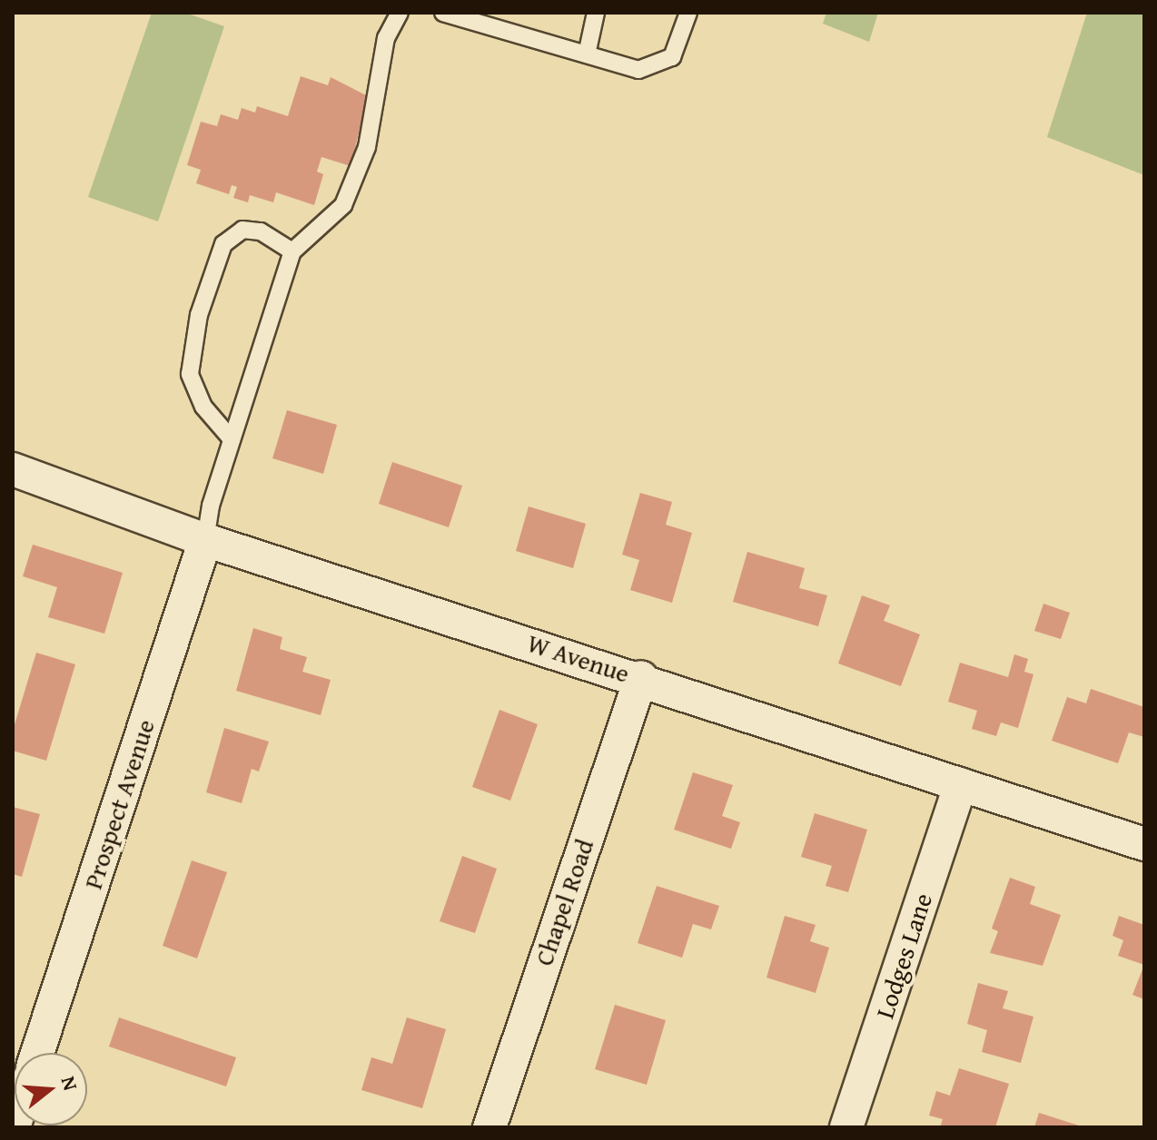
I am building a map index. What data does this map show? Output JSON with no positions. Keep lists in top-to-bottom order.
{
  "streets": {
    "street": [
      "W Avenue",
      "Prospect Avenue",
      "Chapel Road",
      "Lodges Lane"
    ]
  },
  "crossings": [
    ["W Avenue", "Prospect Avenue"],
    ["W Avenue", "Chapel Road"],
    ["W Avenue", "Lodges Lane"]
  ],
  "north": "right"
}
